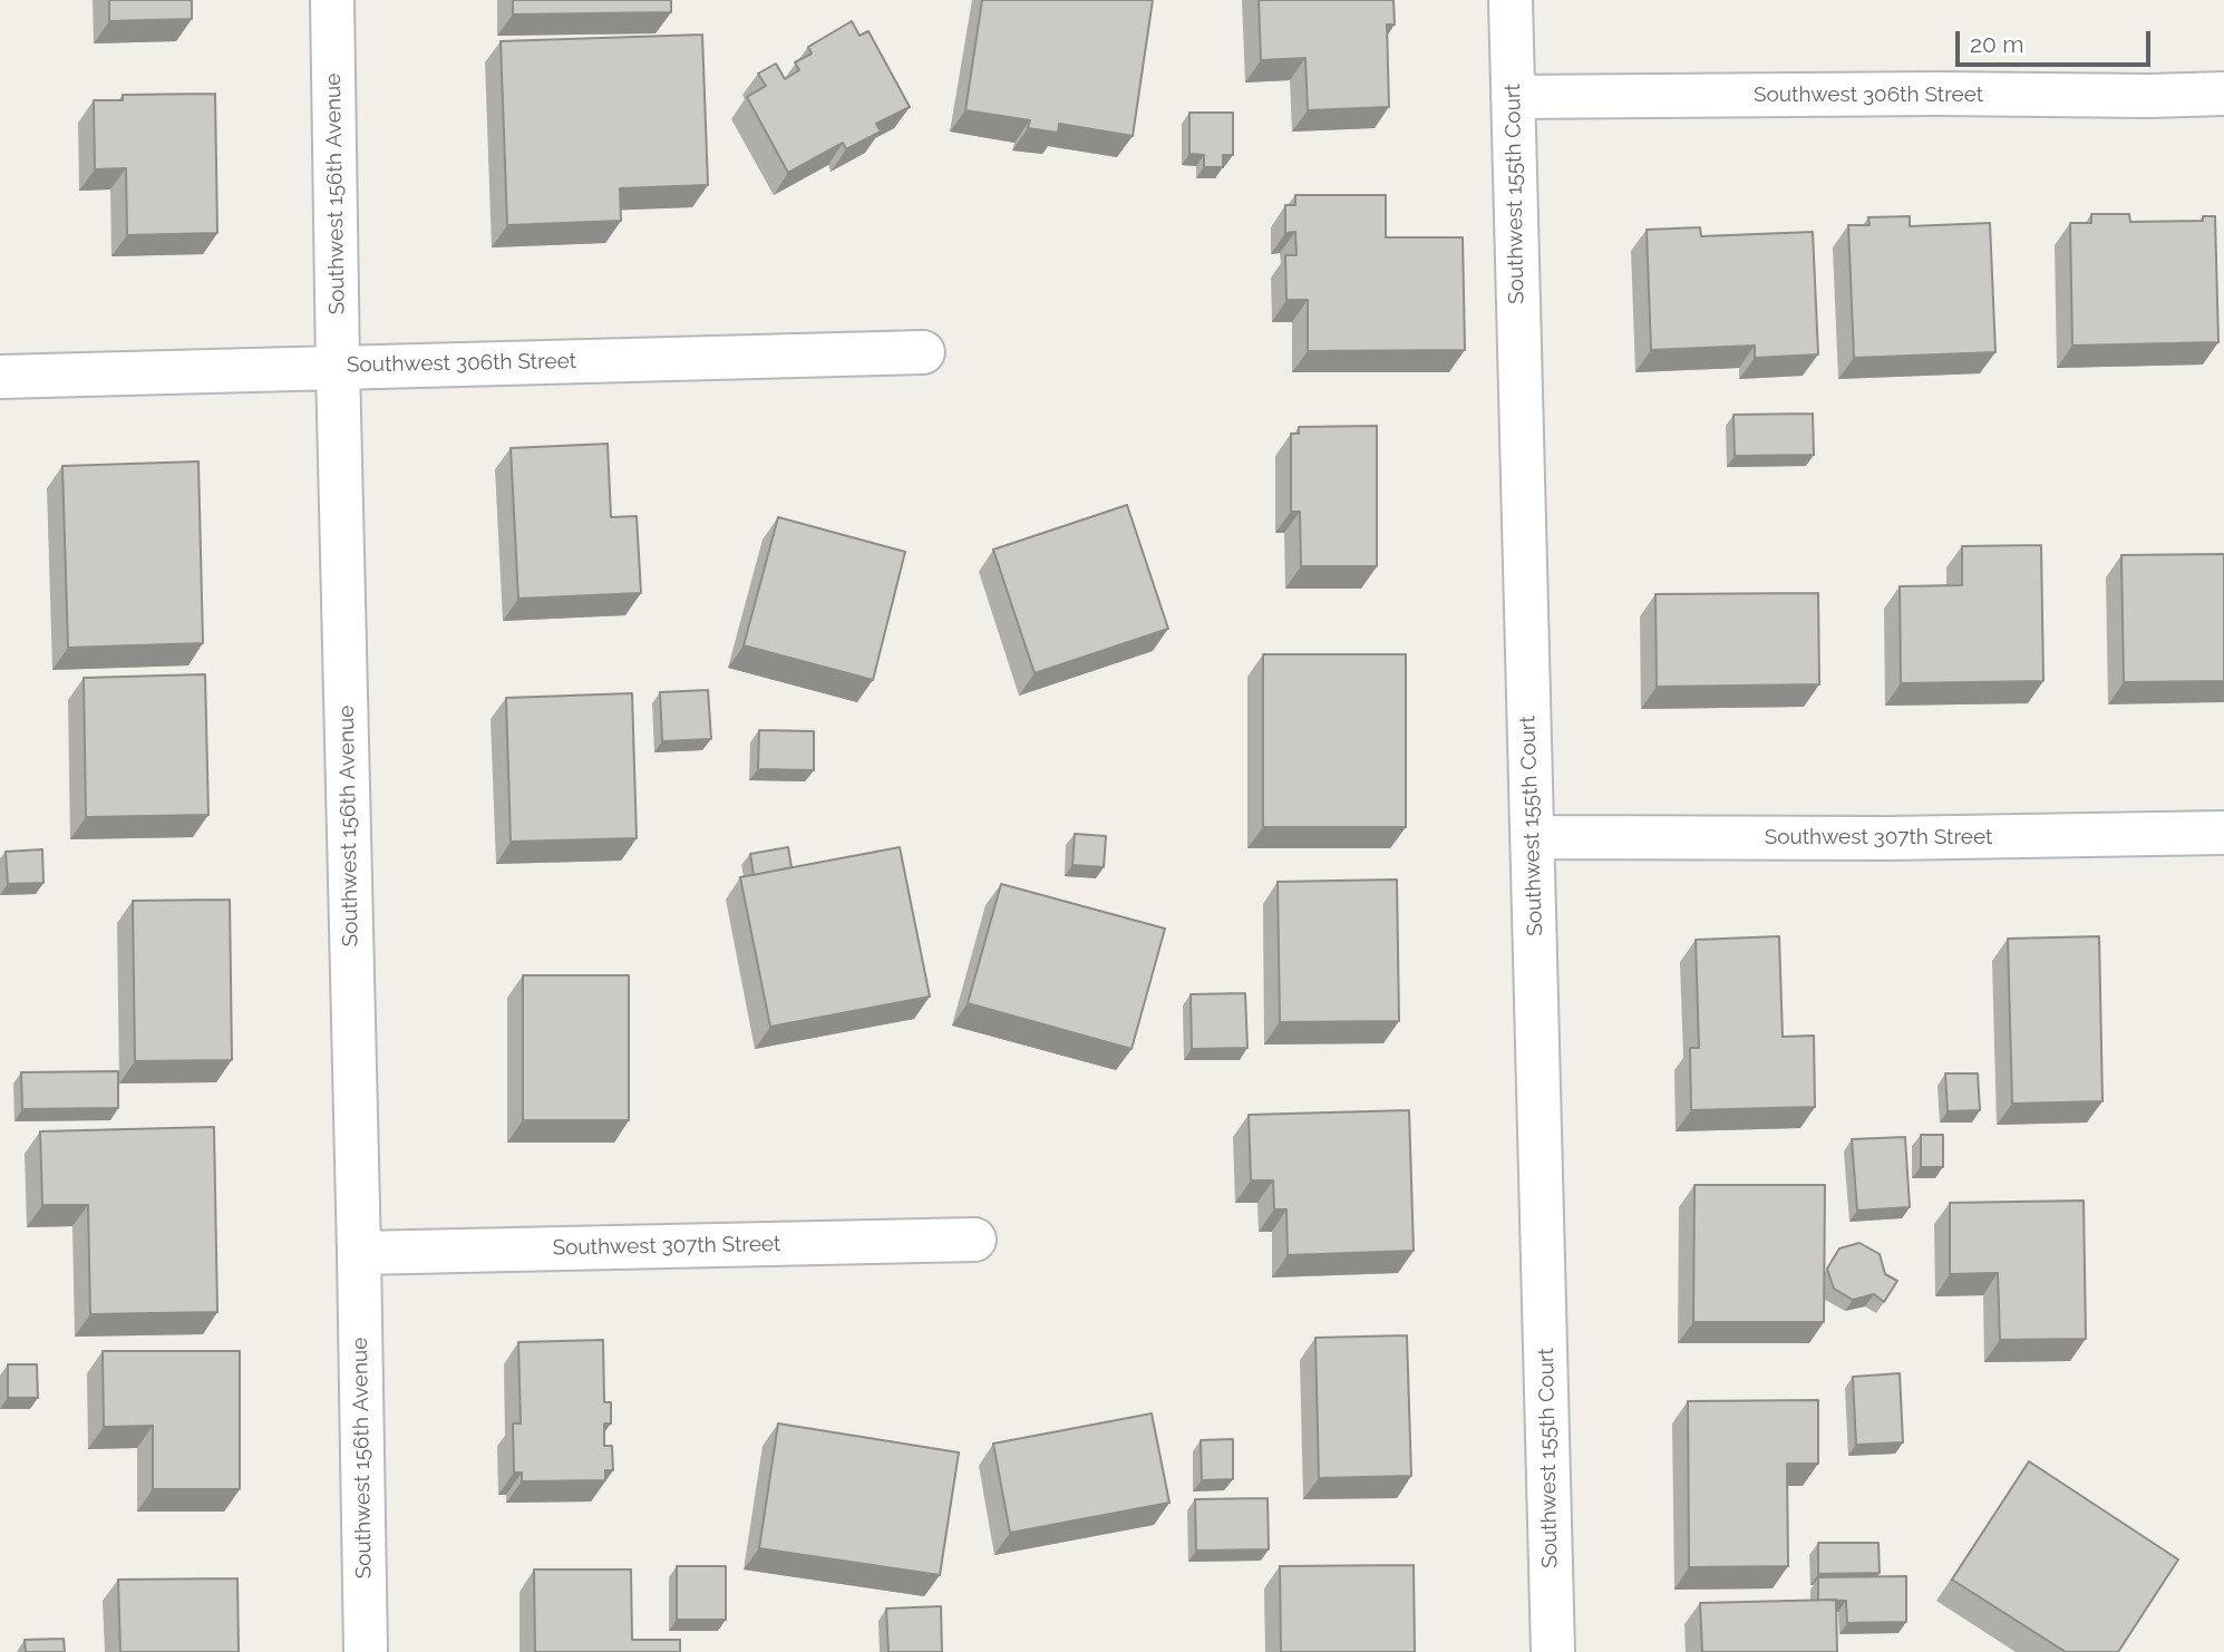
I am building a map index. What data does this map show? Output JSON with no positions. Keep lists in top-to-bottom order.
{
  "streets": {
    "street": [
      "Southwest 306th Street",
      "Southwest 156th Avenue",
      "Southwest 155th Court",
      "Southwest 307th Street"
    ]
  },
  "crossings": [
    ["Southwest 306th Street", "Southwest 156th Avenue"],
    ["Southwest 306th Street", "Southwest 155th Court"],
    ["Southwest 156th Avenue", "Southwest 307th Street"],
    ["Southwest 155th Court", "Southwest 307th Street"]
  ],
  "scale_bar": "20 m"
}
